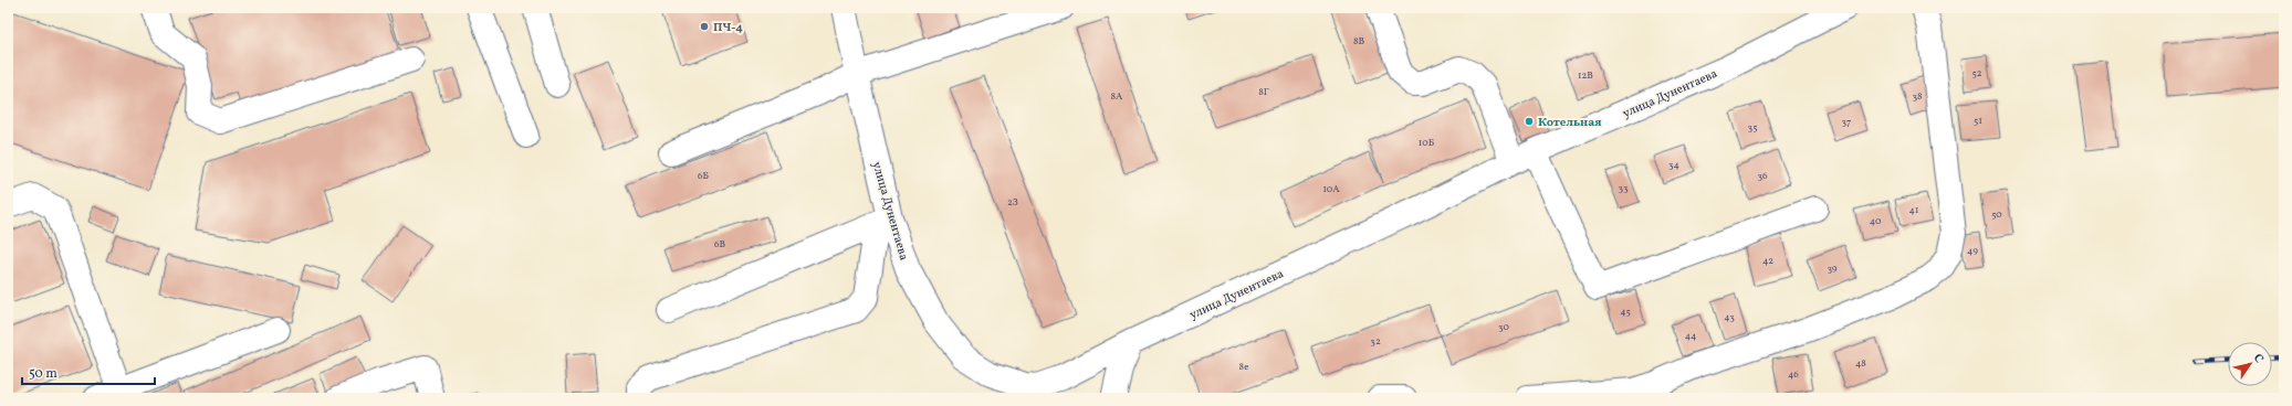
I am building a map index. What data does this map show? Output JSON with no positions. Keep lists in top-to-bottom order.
{
  "streets": {
    "street": ["улица Дунентаева"]
  },
  "places": ["ПЧ-4", "Котельная"],
  "house_numbers": [
    "8В",
    "52",
    "12В",
    "8Г",
    "8А",
    "38",
    "51",
    "37",
    "35",
    "10Б",
    "34",
    "6Б",
    "36",
    "33",
    "10А",
    "2З",
    "41",
    "50",
    "40",
    "6В",
    "49",
    "42",
    "39",
    "45",
    "43",
    "30",
    "44",
    "32",
    "48",
    "8е",
    "46"
  ],
  "scale_bar": "50 m",
  "north": "top right"
}
